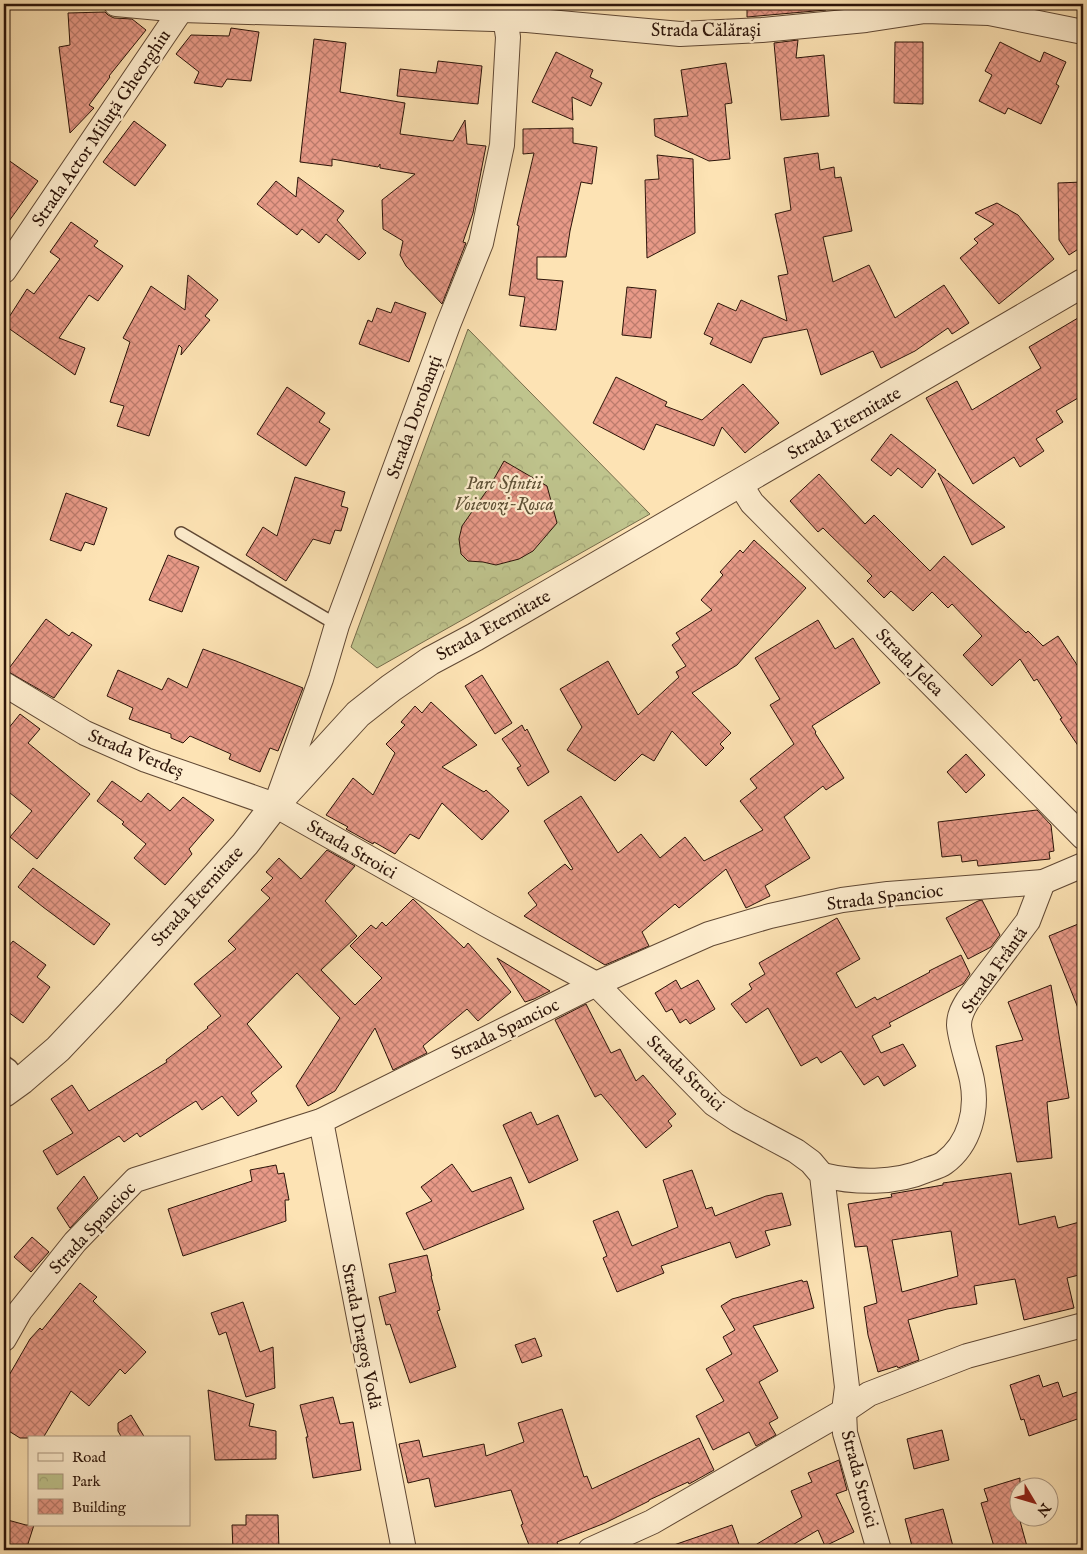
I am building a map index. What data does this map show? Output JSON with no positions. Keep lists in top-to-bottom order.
{
  "streets": {
    "street": [
      "Strada Călărași",
      "Strada Actor Miluță Gheorghiu",
      "Strada Dorobanți",
      "Strada Eternitate",
      "Strada Jelea",
      "Strada Verdeș",
      "Strada Stroici",
      "Strada Spancioc",
      "Strada Frântă",
      "Strada Dragoș Vodă"
    ]
  },
  "crossings": [
    ["Strada Călărași", "Strada Actor Miluță Gheorghiu"],
    ["Strada Călărași", "Strada Dorobanți"],
    ["Strada Dorobanți", "Strada Eternitate"],
    ["Strada Dorobanți", "Strada Verdeș"],
    ["Strada Dorobanți", "Strada Stroici"],
    ["Strada Eternitate", "Strada Jelea"],
    ["Strada Eternitate", "Strada Verdeș"],
    ["Strada Eternitate", "Strada Stroici"],
    ["Strada Verdeș", "Strada Stroici"],
    ["Strada Stroici", "Strada Spancioc"],
    ["Strada Stroici", "Strada Frântă"],
    ["Strada Spancioc", "Strada Frântă"],
    ["Strada Spancioc", "Strada Dragoș Vodă"]
  ],
  "parks": ["Parc Sfintii Voievozi-Rosca"],
  "legend": ["Road", "Park", "Building"],
  "north": "bottom right"
}
